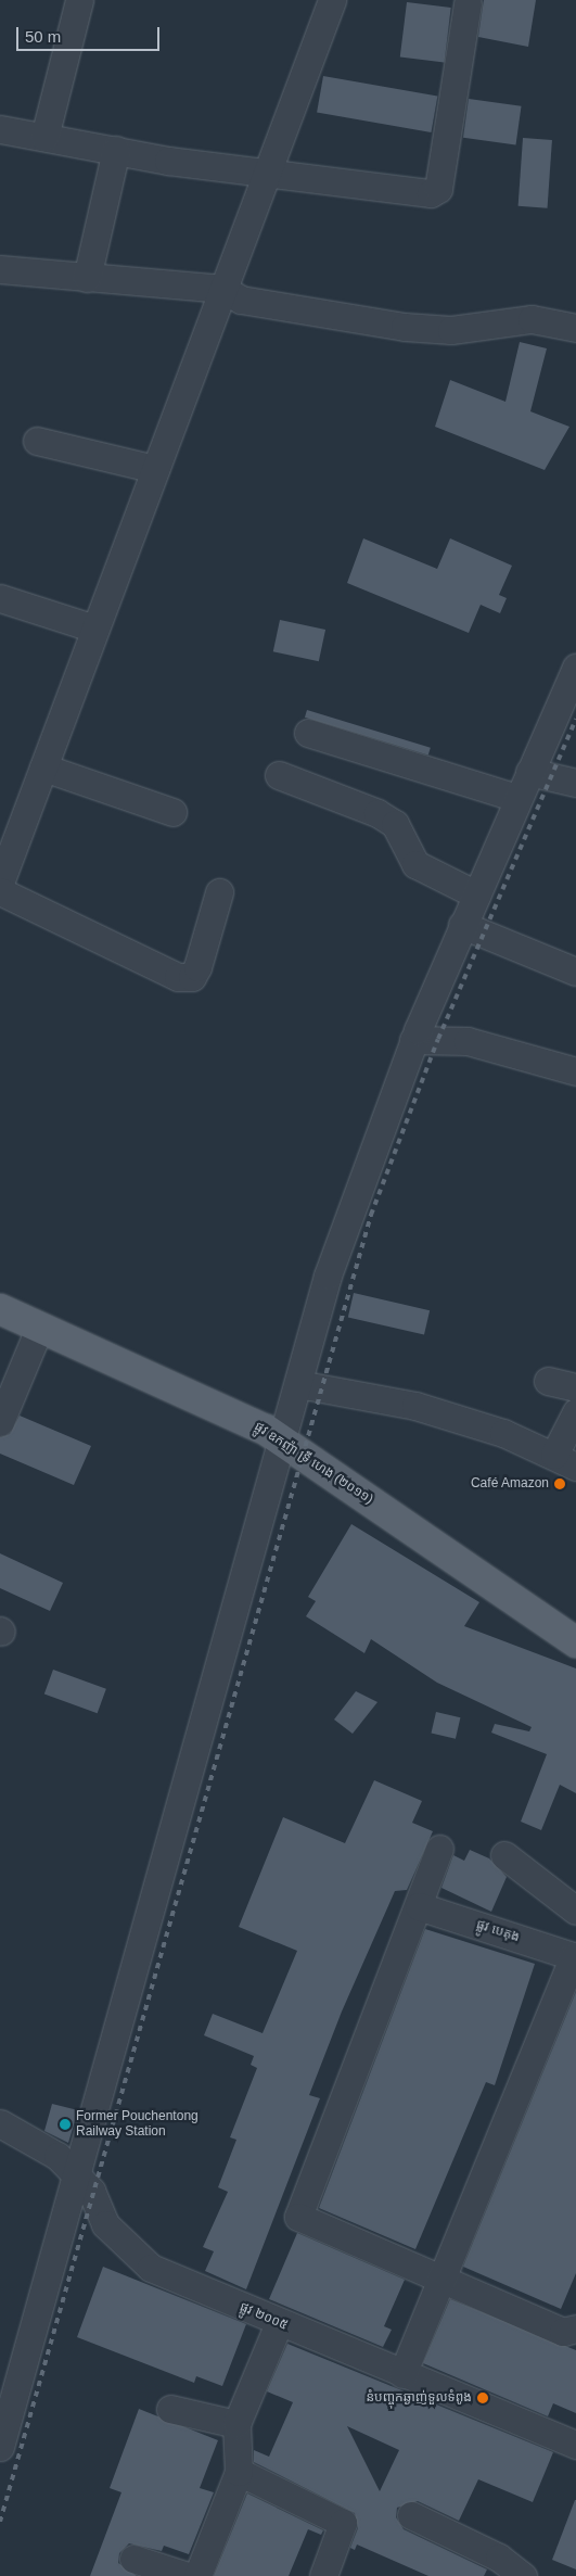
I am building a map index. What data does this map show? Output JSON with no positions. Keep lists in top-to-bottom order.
{
  "streets": {
    "main road": ["ផ្លូវ ឧកញ៉ា ទ្រី ហេង (២០១១)"],
    "street": ["ផ្លូវ បេតុង", "ផ្លូវ ២០០៥"]
  },
  "places": ["Café Amazon", "Former Pouchentong Railway Station", "នំបញ្ចុកឆ្ងាញ់ទួលទំពូង"],
  "scale_bar": "50 m"
}
